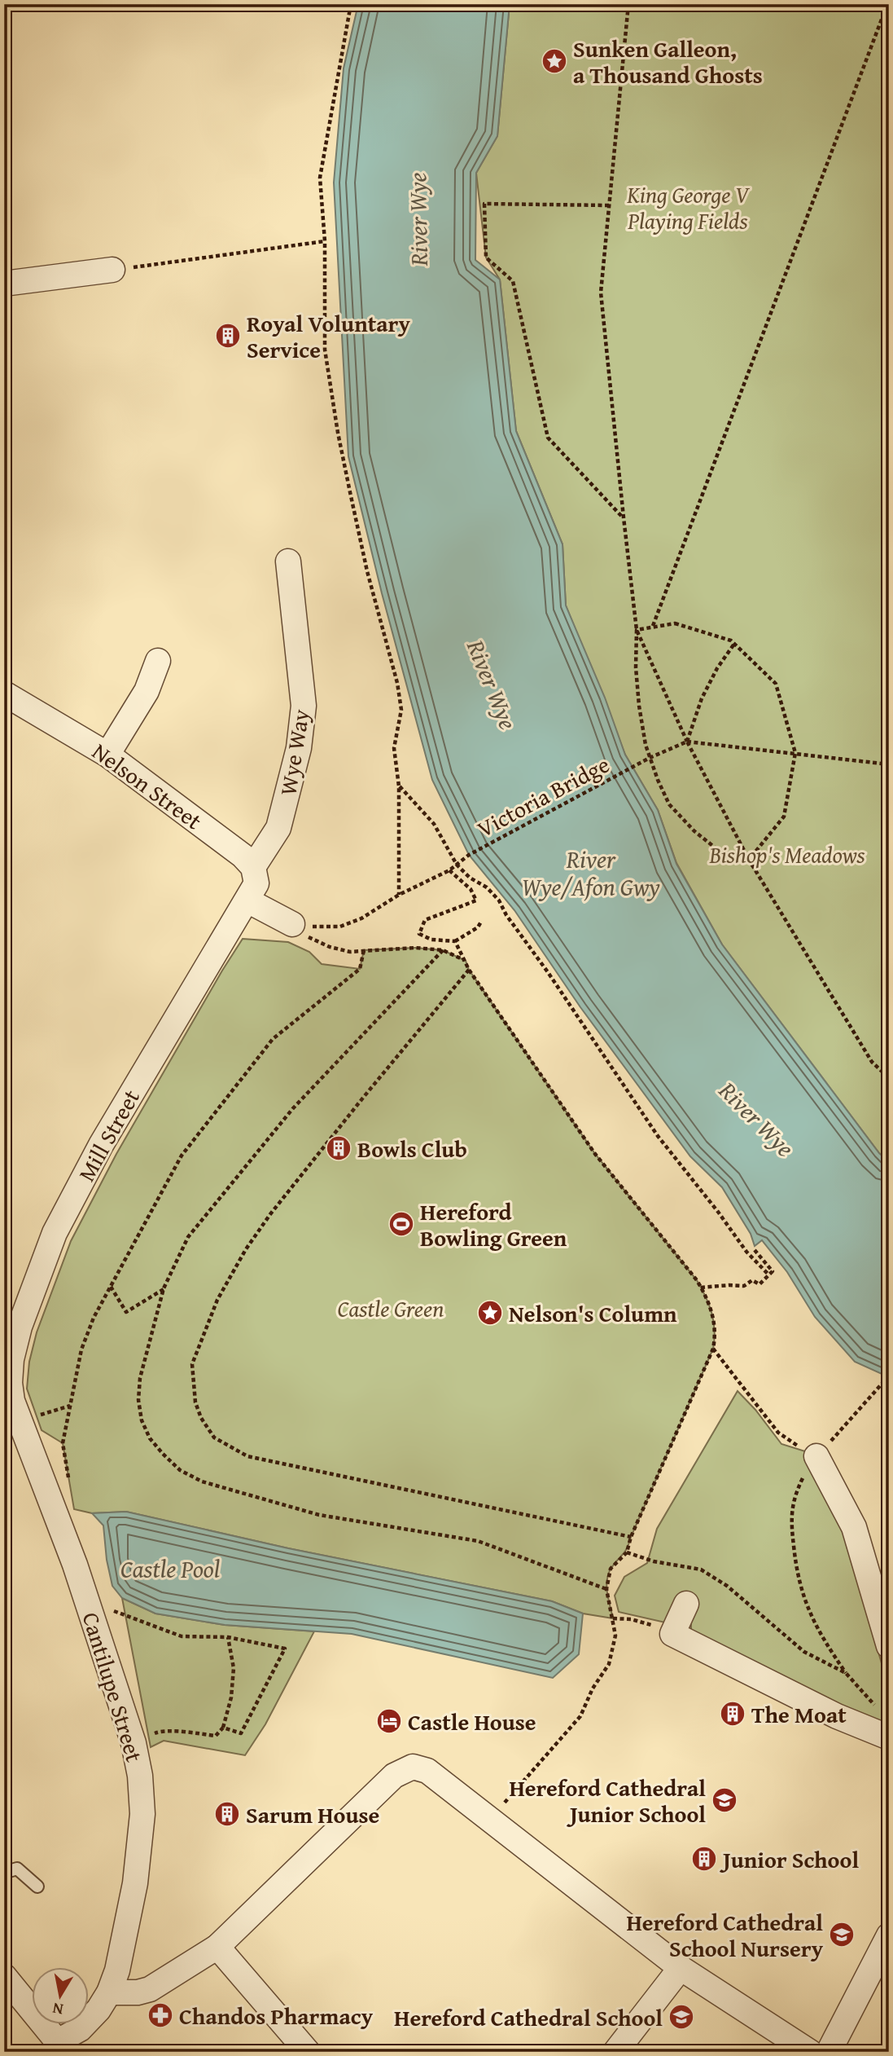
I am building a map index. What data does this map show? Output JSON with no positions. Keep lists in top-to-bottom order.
{
  "streets": {
    "street": [
      "Wye Way",
      "Nelson Street",
      "Mill Street",
      "Cantilupe Street"
    ],
    "path": ["Victoria Bridge"]
  },
  "crossings": [
    ["Wye Way", "Nelson Street"],
    ["Mill Street", "Cantilupe Street"]
  ],
  "water": ["River Wye", "River Wye/Afon Gwy", "Castle Pool"],
  "parks": ["King George V Playing Fields", "Bishop's Meadows", "Castle Green"],
  "places": {
    "place": ["Sunken Galleon, a Thousand Ghosts", "Nelson's Column"],
    "building": [
      "Royal Voluntary Service",
      "Bowls Club",
      "The Moat",
      "Sarum House",
      "Junior School"
    ],
    "sports": ["Hereford Bowling Green"],
    "hotel": ["Castle House"],
    "school or university": ["Hereford Cathedral Junior School", "Hereford Cathedral School Nursery", "Hereford Cathedral School"],
    "pharmacy": ["Chandos Pharmacy"]
  },
  "north": "bottom"
}
